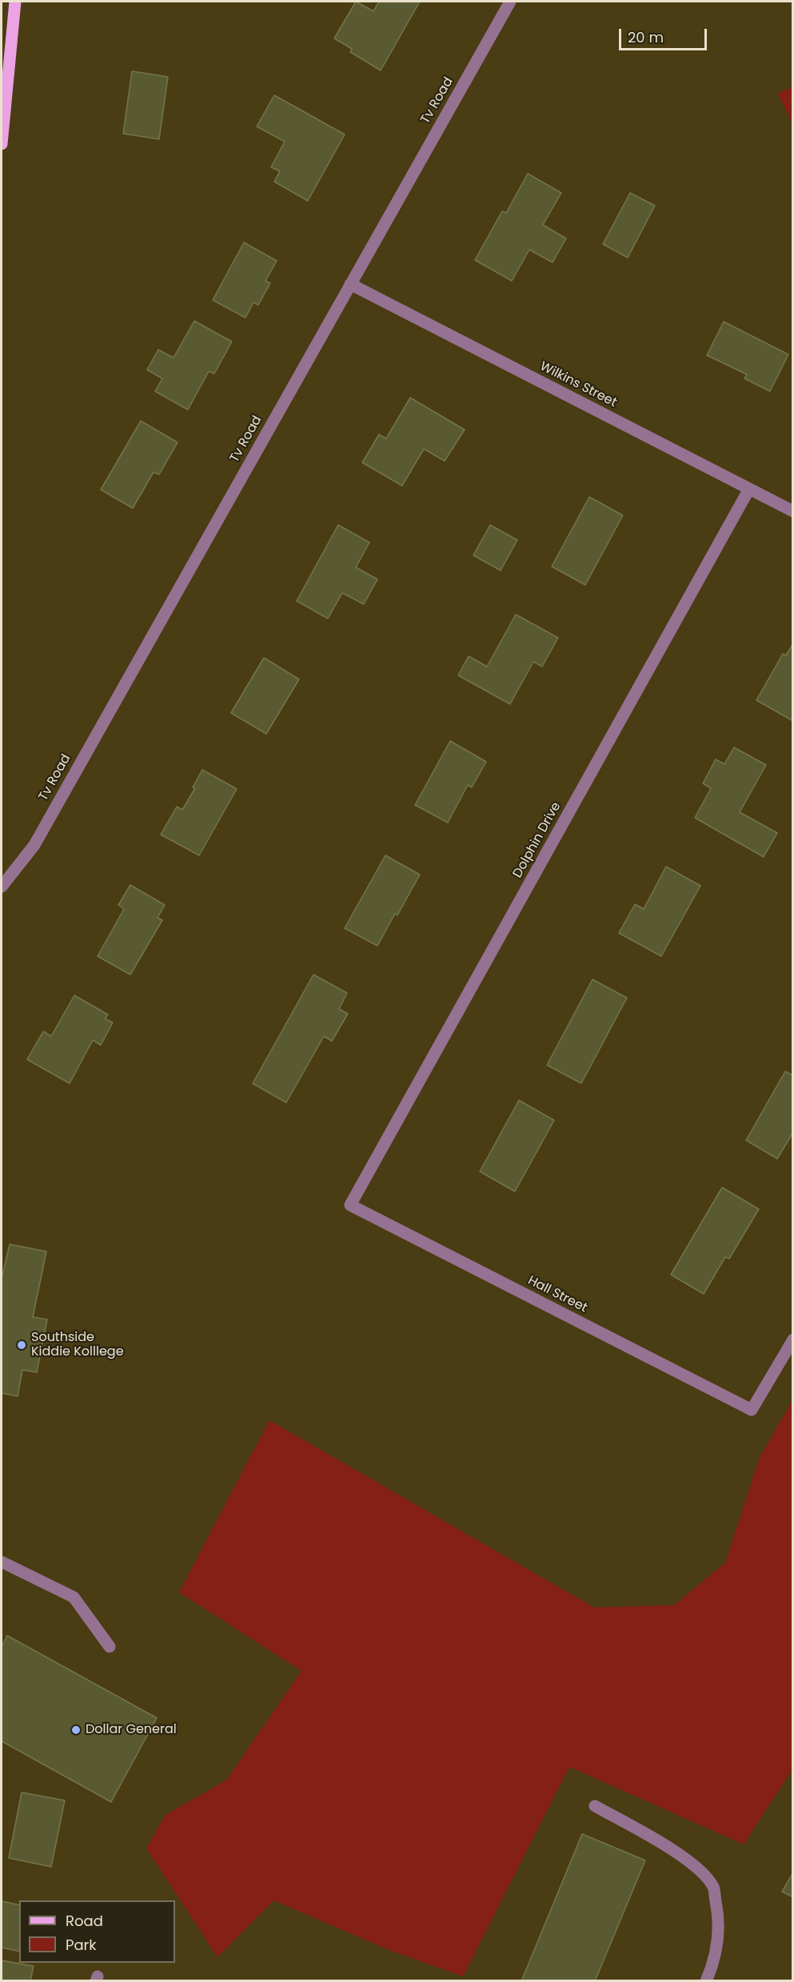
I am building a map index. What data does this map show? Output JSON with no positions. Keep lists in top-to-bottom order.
{
  "streets": {
    "street": [
      "Tv Road",
      "Wilkins Street",
      "Dolphin Drive",
      "Hall Street"
    ]
  },
  "crossings": [
    ["Tv Road", "Wilkins Street"],
    ["Wilkins Street", "Dolphin Drive"],
    ["Dolphin Drive", "Hall Street"]
  ],
  "places": ["Southside Kiddie Kolllege", "Dollar General"],
  "legend": ["Road", "Park"],
  "scale_bar": "20 m"
}
